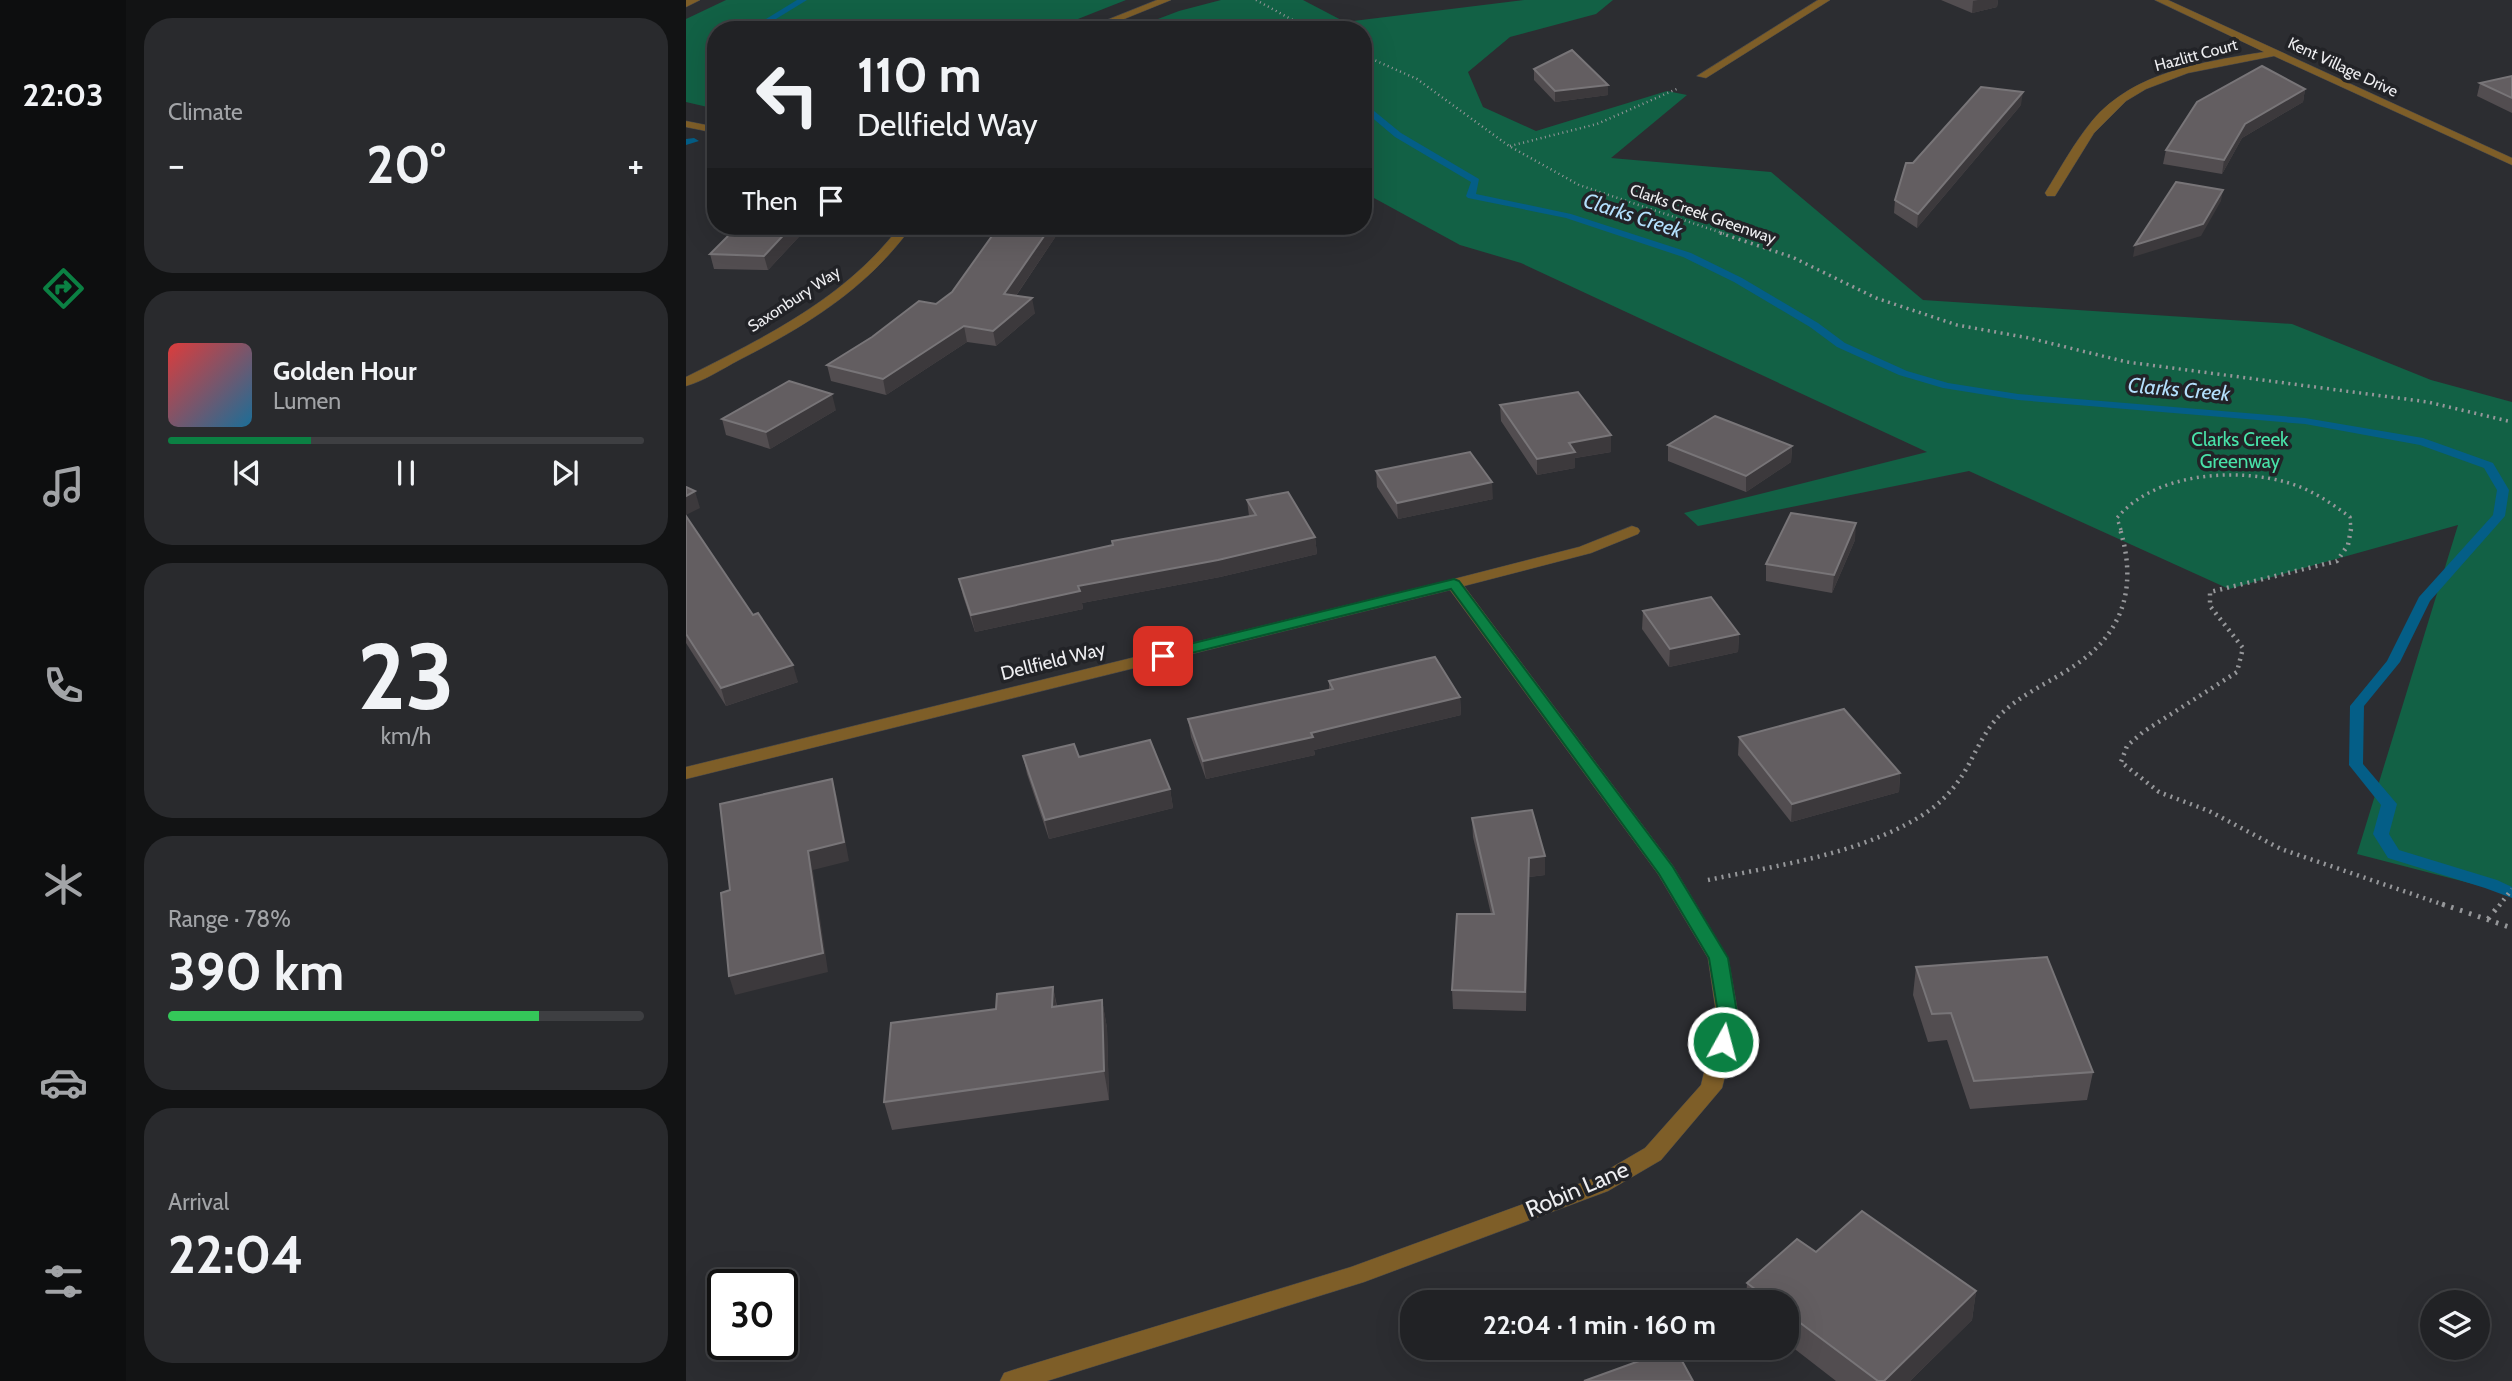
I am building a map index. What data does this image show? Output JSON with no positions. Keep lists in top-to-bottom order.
{
  "streets": {
    "street": [
      "Hazlitt Court",
      "Kent Village Drive",
      "Saxonbury Way",
      "Dellfield Way",
      "Robin Lane"
    ],
    "path": ["Clarks Creek Greenway"]
  },
  "crossings": [
    ["Hazlitt Court", "Kent Village Drive"],
    ["Dellfield Way", "Robin Lane"]
  ],
  "water": ["Clarks Creek"],
  "parks": ["Clarks Creek Greenway"],
  "page": {
    "tabs": "22:03",
    "tile": [
      "Climate",
      ["23", "km/h"],
      ["Range · 78%", "390 km"],
      ["Arrival", "22:04"]
    ],
    "turn": ["110 m", "Dellfield Way"],
    "heat": ["−", "20°", "+"],
    "then": "Then",
    "song": ["Golden Hour", "Lumen"],
    "limit": "30",
    "trip": "22:04 · 1 min · 160 m"
  }
}
